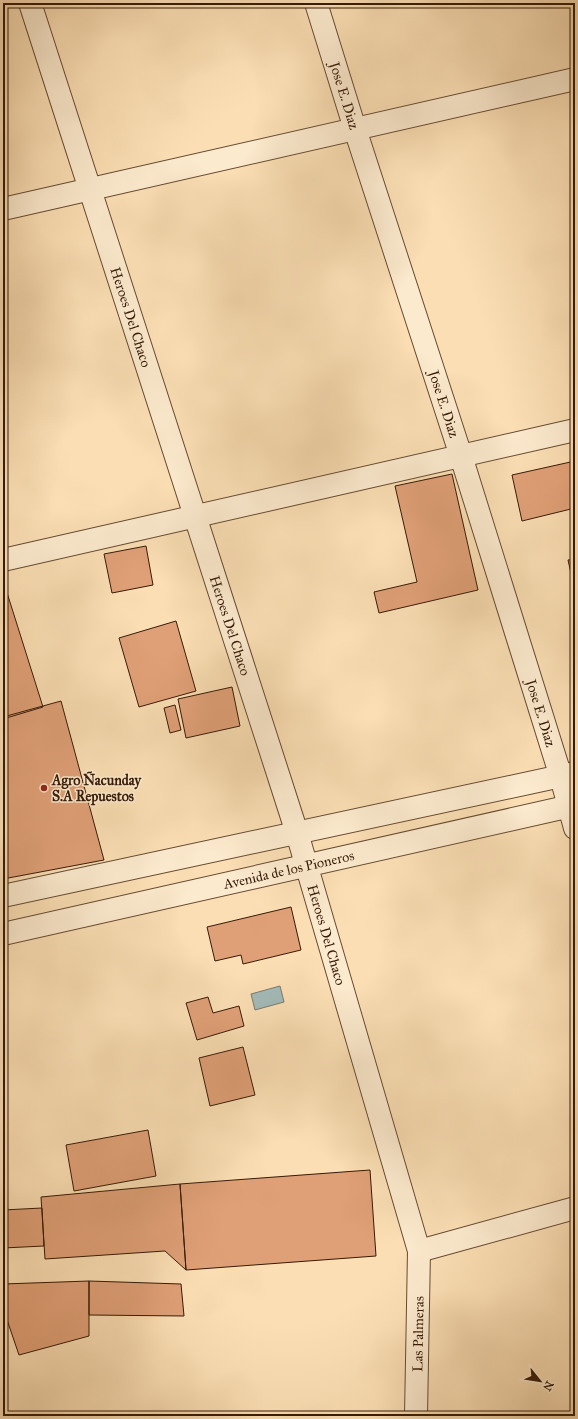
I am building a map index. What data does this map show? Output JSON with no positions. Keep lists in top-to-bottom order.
{
  "streets": {
    "street": [
      "Jose E. Diaz",
      "Heroes Del Chaco",
      "Avenida de los Pioneros",
      "Las Palmeras"
    ]
  },
  "crossings": [
    ["Jose E. Diaz", "Avenida de los Pioneros"],
    ["Heroes Del Chaco", "Avenida de los Pioneros"],
    ["Heroes Del Chaco", "Las Palmeras"]
  ],
  "places": ["Agro Ñacunday S.A Repuestos"],
  "north": "bottom right"
}
